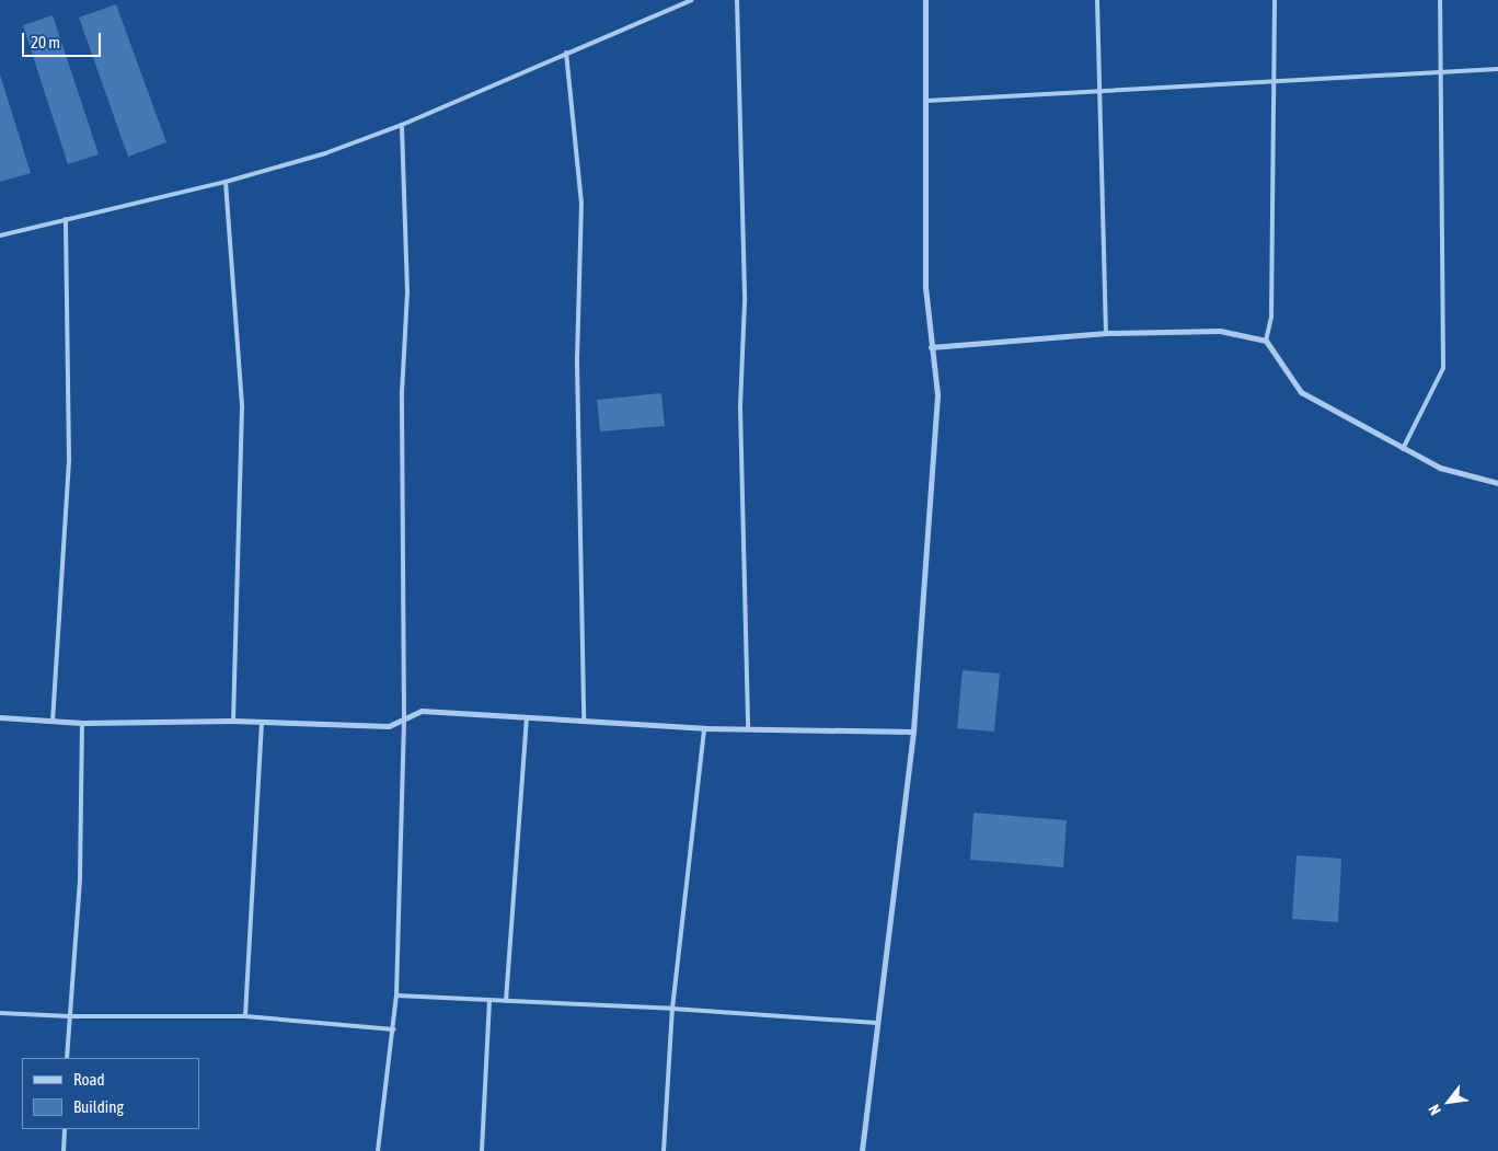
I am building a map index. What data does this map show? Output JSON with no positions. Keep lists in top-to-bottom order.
{
  "legend": ["Road", "Building"],
  "scale_bar": "20 m",
  "north": "bottom left"
}
